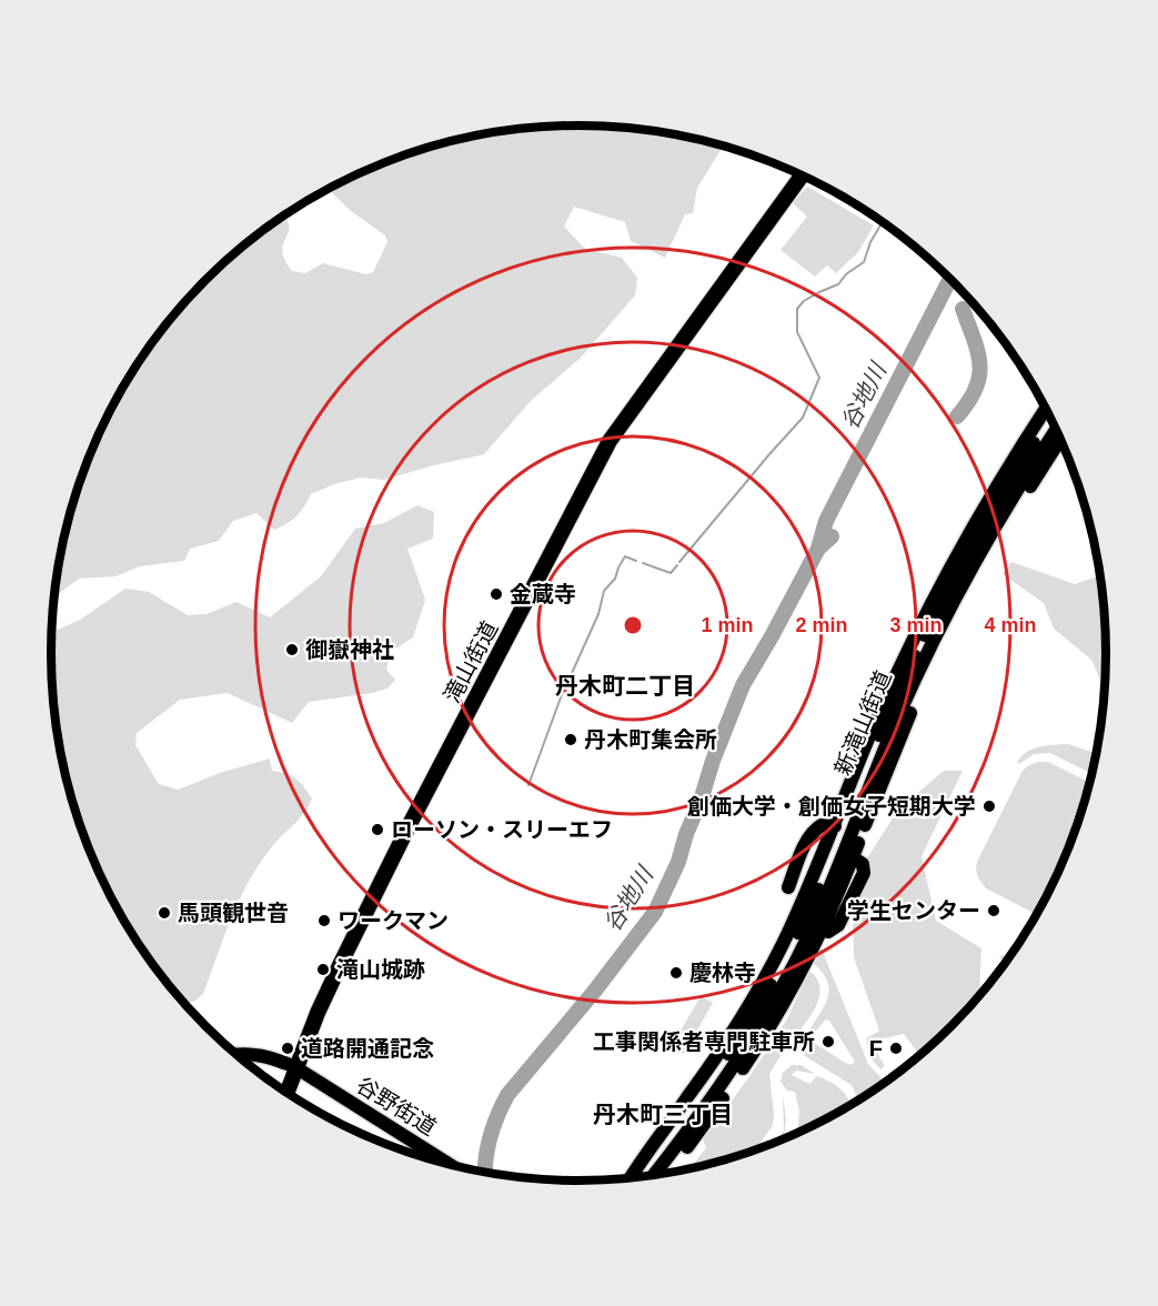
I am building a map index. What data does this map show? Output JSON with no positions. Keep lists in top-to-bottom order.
{
  "streets": {
    "highway": ["滝山街道"],
    "main road": ["新滝山街道", "谷野街道"]
  },
  "crossings": [
    ["滝山街道", "谷野街道"]
  ],
  "districts": ["丹木町二丁目", "丹木町三丁目"],
  "water": ["谷地川"],
  "places": [
    "金蔵寺",
    "御嶽神社",
    "丹木町集会所",
    "創価大学・創価女子短期大学",
    "ローソン・スリーエフ",
    "学生センター",
    "馬頭観世音",
    "ワークマン",
    "滝山城跡",
    "慶林寺",
    "工事関係者専門駐車所",
    "道路開通記念",
    "F"
  ],
  "rings": [
    "1 min",
    "2 min",
    "3 min",
    "4 min"
  ]
}
